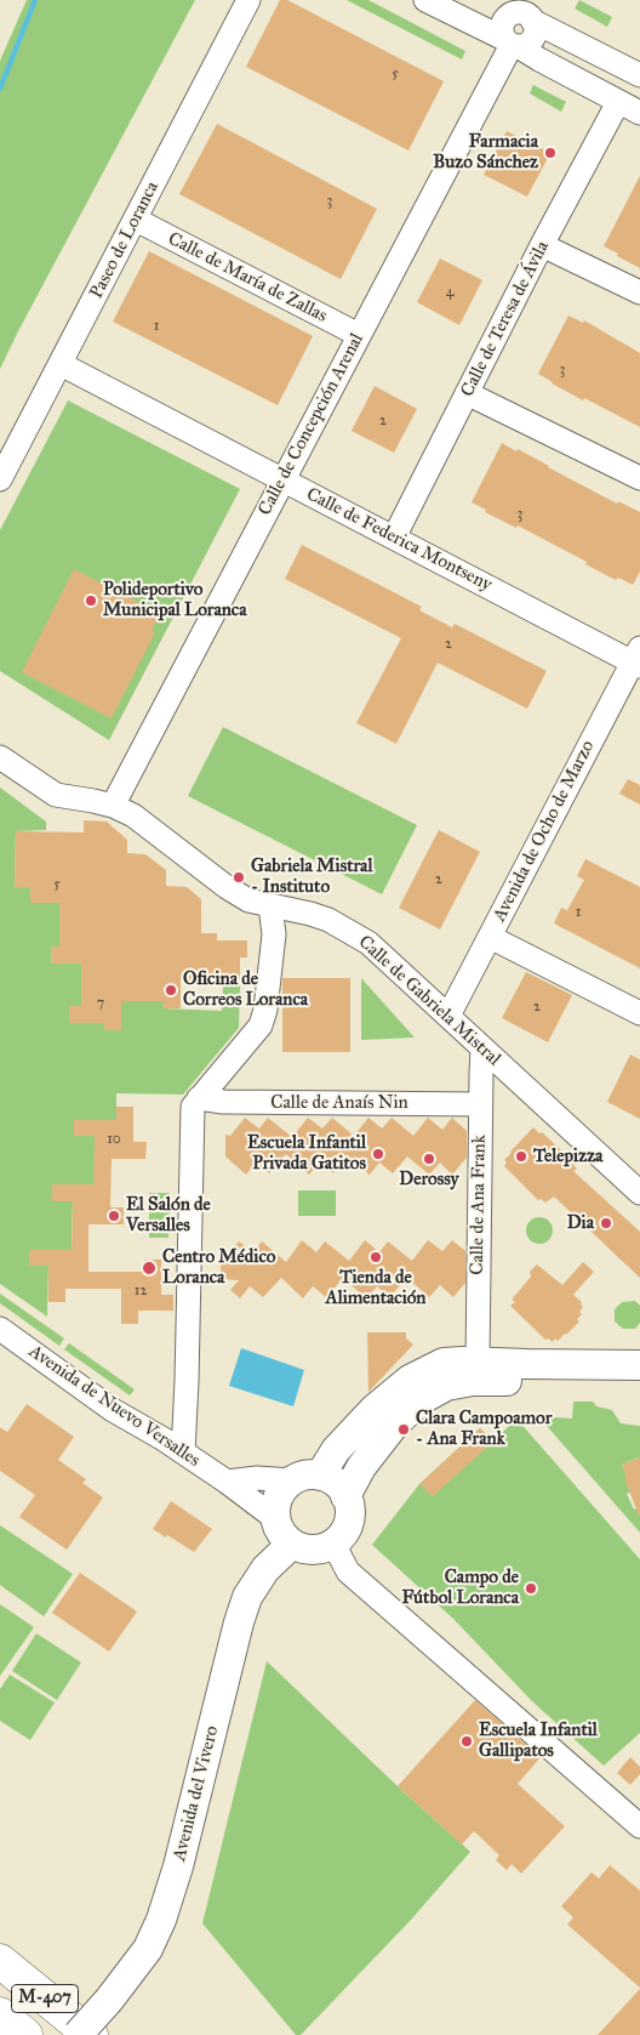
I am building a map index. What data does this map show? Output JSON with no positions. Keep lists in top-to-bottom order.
{
  "streets": {
    "highway": ["M-407"],
    "main road": ["Avenida del Vivero"],
    "street": [
      "Paseo de Loranca",
      "Calle de María de Zallas",
      "Calle de Teresa de Ávila",
      "Calle de Concepción Arenal",
      "Calle de Federica Montseny",
      "Avenida de Ocho de Marzo",
      "Calle de Gabriela Mistral",
      "Calle de Anaís Nin",
      "Calle de Ana Frank",
      "Avenida de Nuevo Versalles"
    ]
  },
  "crossings": [
    ["Paseo de Loranca", "Calle de María de Zallas"],
    ["Paseo de Loranca", "Calle de Federica Montseny"],
    ["Calle de María de Zallas", "Calle de Concepción Arenal"],
    ["Calle de Teresa de Ávila", "Calle de Federica Montseny"],
    ["Calle de Concepción Arenal", "Calle de Federica Montseny"],
    ["Calle de Concepción Arenal", "Calle de Gabriela Mistral"],
    ["Calle de Federica Montseny", "Avenida de Ocho de Marzo"],
    ["Avenida de Ocho de Marzo", "Calle de Gabriela Mistral"],
    ["Calle de Gabriela Mistral", "Calle de Ana Frank"],
    ["Calle de Anaís Nin", "Calle de Ana Frank"],
    ["Avenida de Nuevo Versalles", "Avenida del Vivero"]
  ],
  "places": [
    "Farmacia Buzo Sánchez",
    "Polideportivo Municipal Loranca",
    "Gabriela Mistral - Instituto",
    "Oficina de Correos Loranca",
    "Escuela Infantil Privada Gatitos",
    "Telepizza",
    "Derossy",
    "El Salón de Versalles",
    "Dia",
    "Tienda de Alimentación",
    "Centro Médico Loranca",
    "Clara Campoamor - Ana Frank",
    "Campo de Fútbol Loranca",
    "Escuela Infantil Gallipatos"
  ],
  "house_numbers": [
    "5",
    "3",
    "4",
    "1",
    "3",
    "2",
    "3",
    "2",
    "2",
    "5",
    "1",
    "7",
    "2",
    "10",
    "12"
  ]
}
